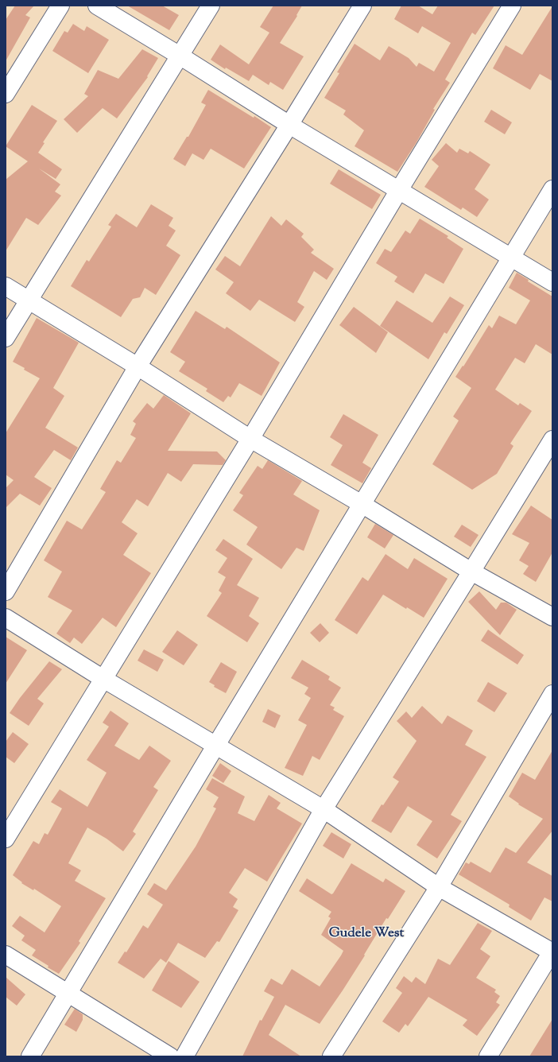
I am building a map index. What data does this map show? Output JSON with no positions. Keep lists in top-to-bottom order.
{
  "districts": ["Gudele West"]
}
